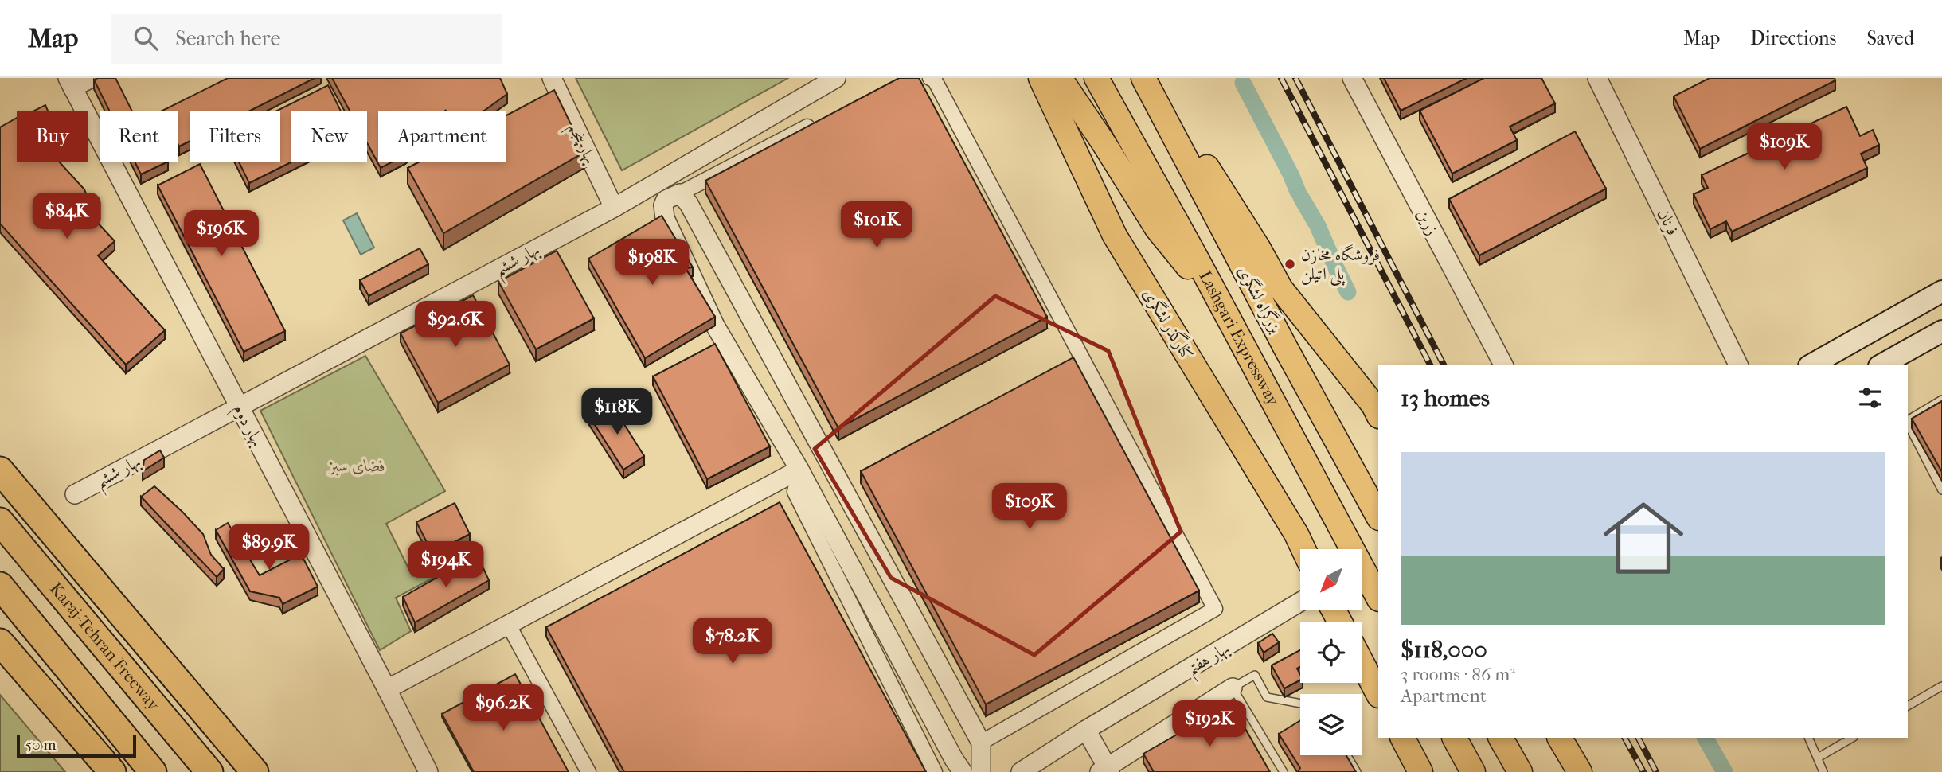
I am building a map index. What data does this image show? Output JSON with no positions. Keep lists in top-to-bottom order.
{
  "streets": {
    "highway": ["Karaj-Tehran Freeway"],
    "main road": ["بزرگراه لشگری", "کنارگذر لشگری", "Lashgari Expressway"],
    "street": [
      "بهار پنجم",
      "زرین",
      "فرنان",
      "بهار ششم",
      "بهار دوم",
      "بهار هفتم"
    ]
  },
  "crossings": [
    ["بهار پنجم", "بهار ششم"],
    ["بهار ششم", "بهار دوم"]
  ],
  "parks": ["فضای سبز"],
  "places": ["فروشگاه مخازن پلی اتیلن"],
  "scale_bar": "50 m",
  "north": "bottom left",
  "page": {
    "header": "Map",
    "search": "Search here",
    "nav": ["Map", "Directions", "Saved"],
    "chip": [
      "Buy",
      "Rent",
      "Filters",
      "New",
      "Apartment"
    ],
    "price": [
      "$109K",
      "$84K",
      "$101K",
      "$196K",
      "$198K",
      "$92.6K",
      "$118K",
      "$109K",
      "$89.9K",
      "$194K",
      "$78.2K",
      "$96.2K",
      "$192K"
    ],
    "heading": "13 homes",
    "list": [
      {
        "name": "$118,000",
        "note": "3 rooms · 86 m² · Apartment"
      }
    ],
    "scale": "50 m"
  }
}
